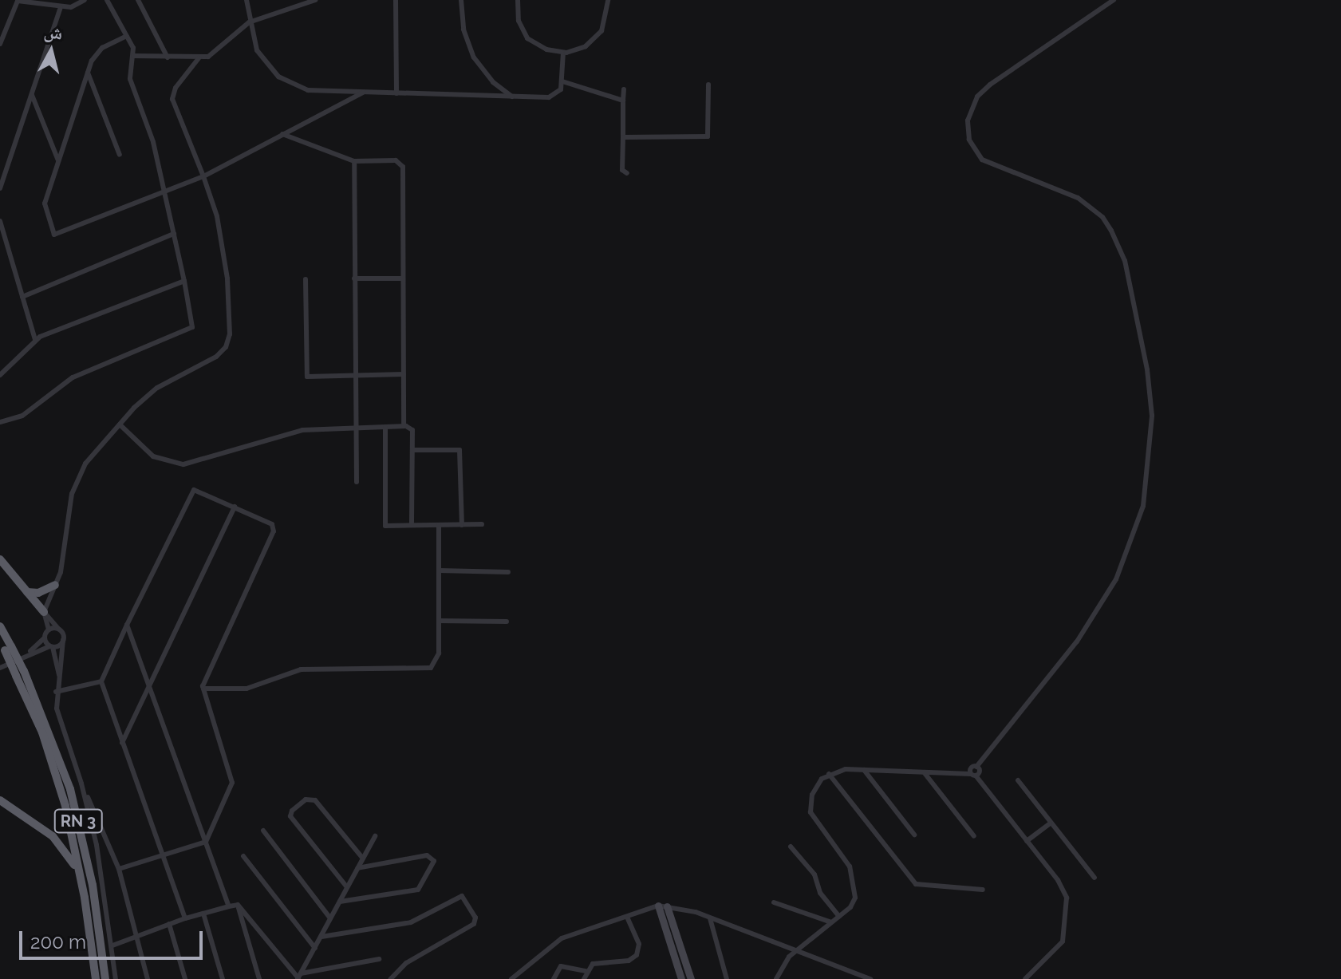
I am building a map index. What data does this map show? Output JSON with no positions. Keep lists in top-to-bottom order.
{
  "streets": {
    "highway": ["RN 3"]
  },
  "scale_bar": "200 m",
  "north": "top"
}
